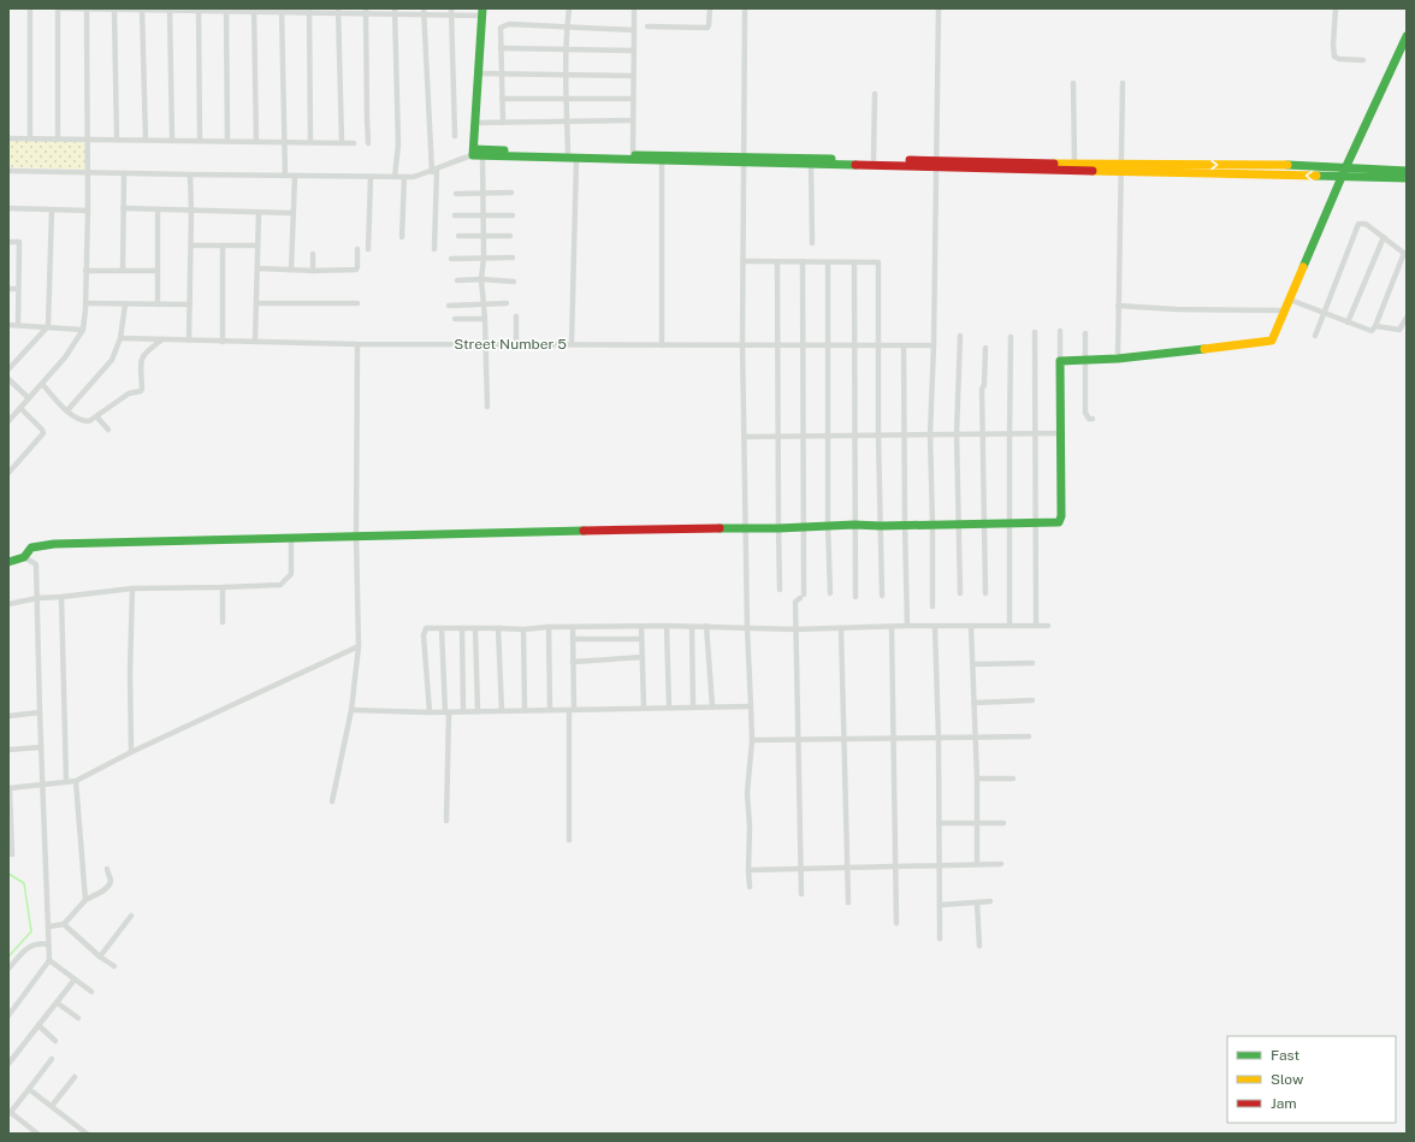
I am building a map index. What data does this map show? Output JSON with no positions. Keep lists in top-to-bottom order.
{
  "streets": {
    "street": ["Street Number 5"]
  },
  "legend": ["Fast", "Slow", "Jam"]
}
